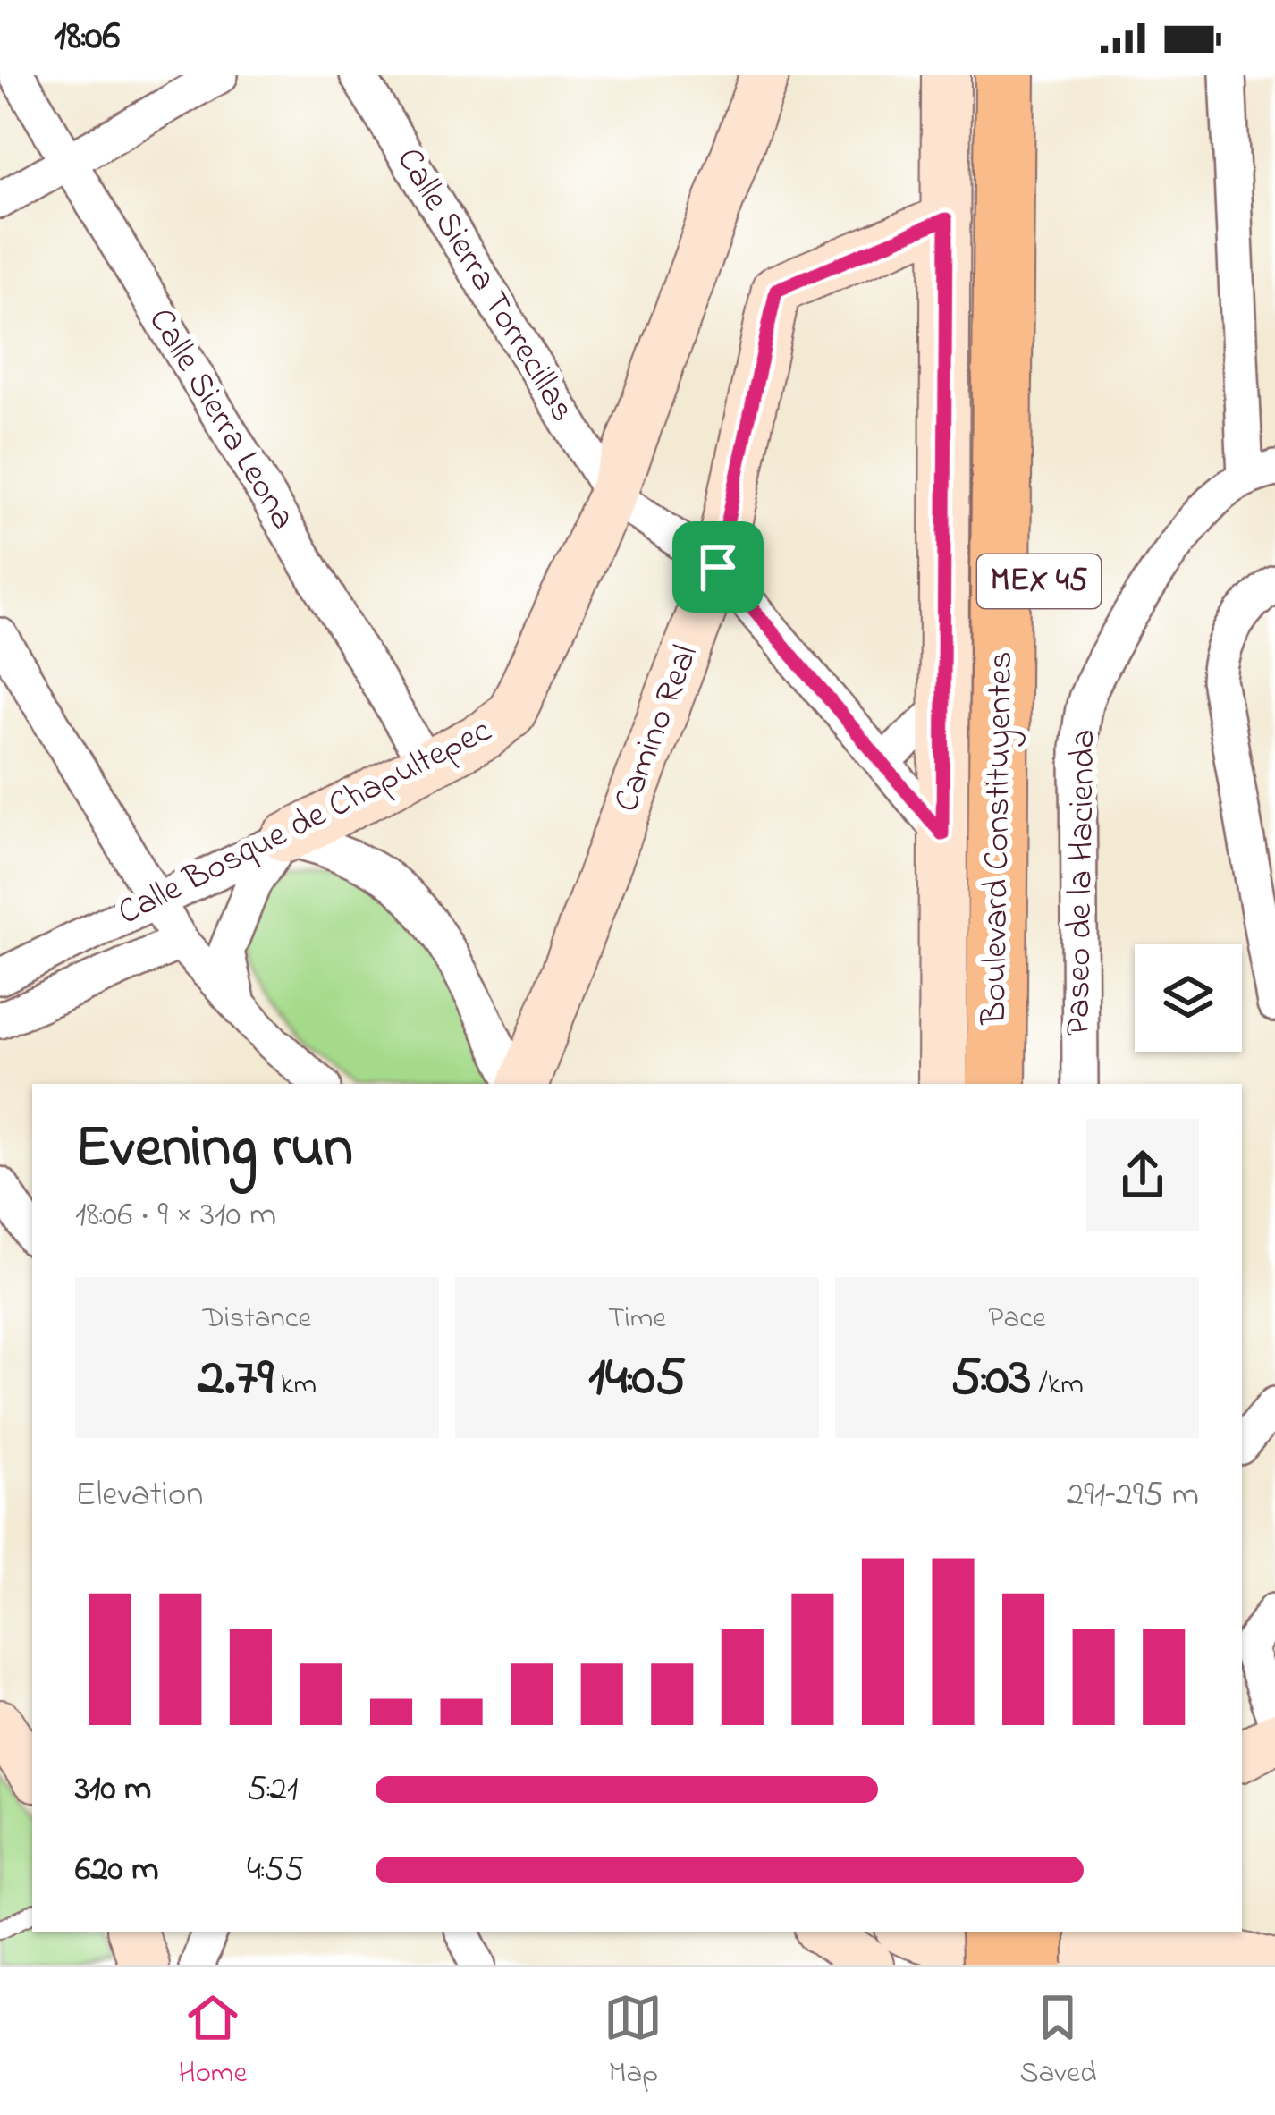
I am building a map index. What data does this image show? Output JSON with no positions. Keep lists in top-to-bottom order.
{
  "streets": {
    "highway": ["MEX 45", "Boulevard Constituyentes"],
    "street": [
      "Calle Sierra Torrecillas",
      "Calle Sierra Leona",
      "Camino Real",
      "Calle Bosque de Chapultepec",
      "Paseo de la Hacienda"
    ]
  },
  "crossings": [
    ["Calle Sierra Torrecillas", "Calle Bosque de Chapultepec"],
    ["Calle Sierra Leona", "Calle Bosque de Chapultepec"]
  ],
  "page": {
    "status": "18:06",
    "heading": ["Evening run", "18:06 · 9 × 310 m"],
    "stats": [
      ["Distance", "2.79 km"],
      ["Time", "14:05"],
      ["Pace", "5:03 /km"]
    ],
    "chart": ["Elevation", "291–295 m"],
    "list": [
      {
        "name": "310 m",
        "note": "5:21"
      },
      {
        "name": "620 m",
        "note": "4:55"
      }
    ],
    "tabs": ["Home", "Map", "Saved"]
  }
}
